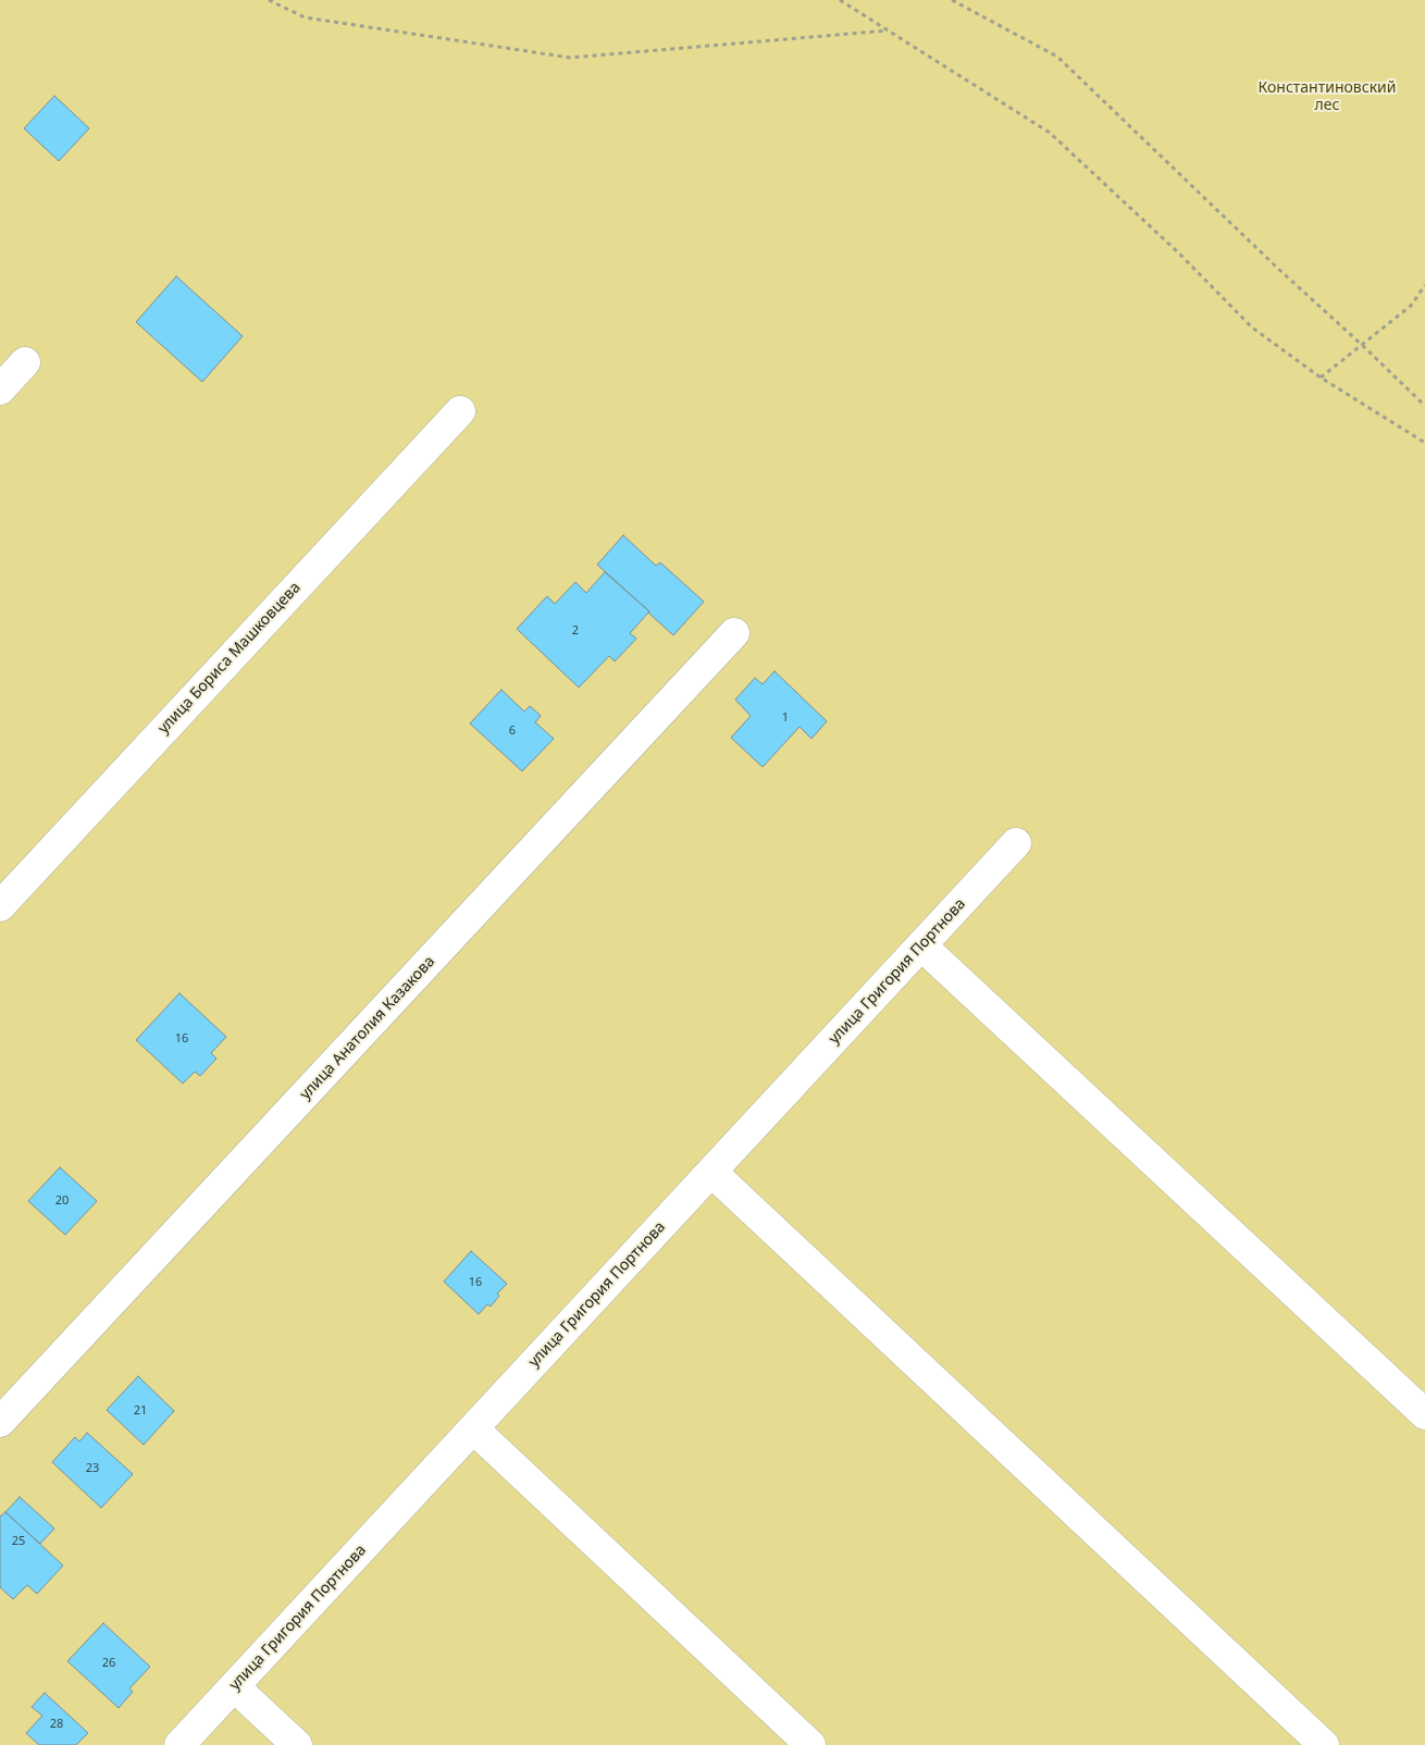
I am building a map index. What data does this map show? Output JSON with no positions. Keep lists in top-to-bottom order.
{
  "streets": {
    "street": ["улица Бориса Машковцева", "улица Григория Портнова", "улица Анатолия Казакова"]
  },
  "parks": ["Константиновский лес"],
  "house_numbers": [
    "2",
    "1",
    "6",
    "16",
    "20",
    "16",
    "21",
    "23",
    "25",
    "26",
    "28"
  ]
}
